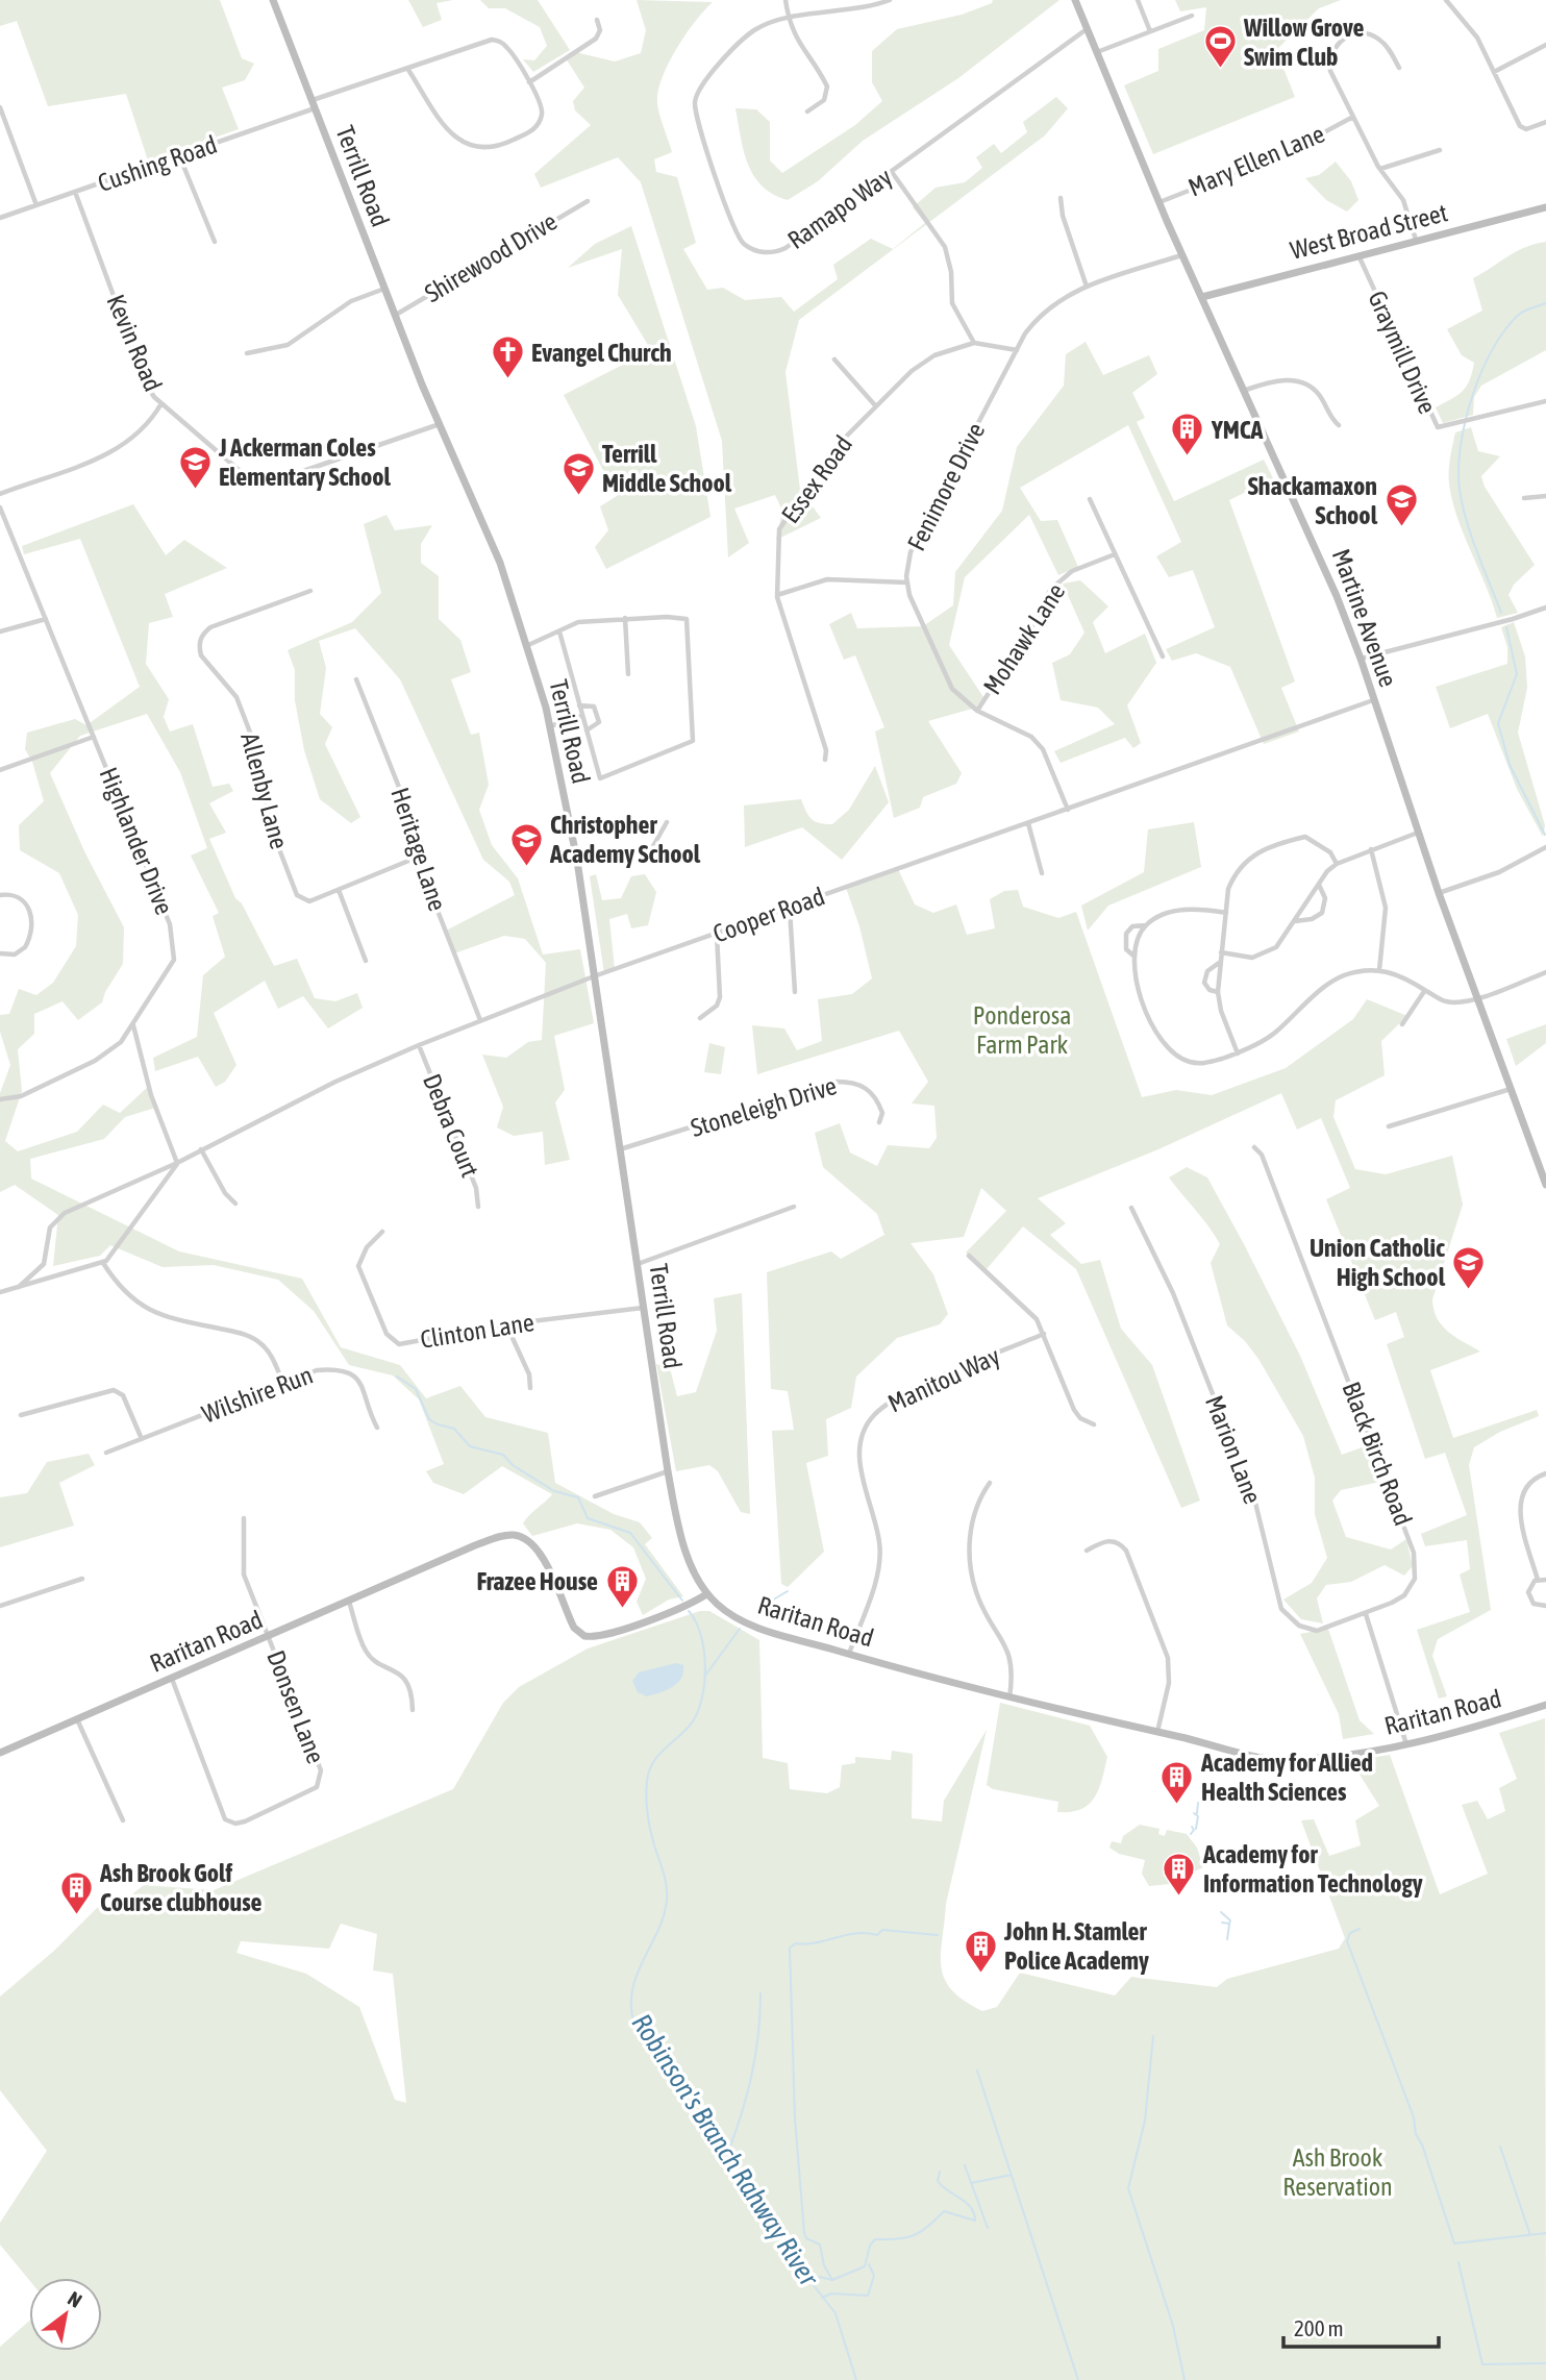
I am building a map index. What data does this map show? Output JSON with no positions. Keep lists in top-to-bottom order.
{
  "streets": {
    "street": [
      "Mary Ellen Lane",
      "Cushing Road",
      "Terrill Road",
      "Ramapo Way",
      "West Broad Street",
      "Shirewood Drive",
      "Kevin Road",
      "Graymill Drive",
      "Essex Road",
      "Fenimore Drive",
      "Martine Avenue",
      "Mohawk Lane",
      "Allenby Lane",
      "Highlander Drive",
      "Heritage Lane",
      "Cooper Road",
      "Stoneleigh Drive",
      "Debra Court",
      "Clinton Lane",
      "Manitou Way",
      "Wilshire Run",
      "Marion Lane",
      "Black Birch Road",
      "Raritan Road",
      "Donsen Lane"
    ]
  },
  "crossings": [
    ["Mary Ellen Lane", "Martine Avenue"],
    ["Cushing Road", "Terrill Road"],
    ["Cushing Road", "Kevin Road"],
    ["Terrill Road", "Shirewood Drive"],
    ["Terrill Road", "Kevin Road"],
    ["Terrill Road", "Cooper Road"],
    ["Terrill Road", "Stoneleigh Drive"],
    ["Terrill Road", "Clinton Lane"],
    ["Terrill Road", "Raritan Road"],
    ["Ramapo Way", "Martine Avenue"],
    ["West Broad Street", "Graymill Drive"],
    ["West Broad Street", "Martine Avenue"],
    ["Essex Road", "Fenimore Drive"],
    ["Fenimore Drive", "Martine Avenue"],
    ["Fenimore Drive", "Mohawk Lane"],
    ["Fenimore Drive", "Cooper Road"],
    ["Martine Avenue", "Cooper Road"],
    ["Allenby Lane", "Heritage Lane"],
    ["Heritage Lane", "Cooper Road"],
    ["Cooper Road", "Debra Court"],
    ["Manitou Way", "Raritan Road"],
    ["Marion Lane", "Black Birch Road"],
    ["Raritan Road", "Donsen Lane"]
  ],
  "water": ["Robinson's Branch Rahway River"],
  "parks": ["Ponderosa Farm Park", "Ash Brook Reservation"],
  "places": {
    "sports": ["Willow Grove Swim Club"],
    "church": ["Evangel Church"],
    "building": [
      "YMCA",
      "Frazee House",
      "Academy for Allied Health Sciences",
      "Academy for Information Technology",
      "Ash Brook Golf Course clubhouse",
      "John H. Stamler Police Academy"
    ],
    "school or university": [
      "J Ackerman Coles Elementary School",
      "Terrill Middle School",
      "Shackamaxon School",
      "Christopher Academy School",
      "Union Catholic High School"
    ]
  },
  "scale_bar": "200 m",
  "north": "top right"
}
